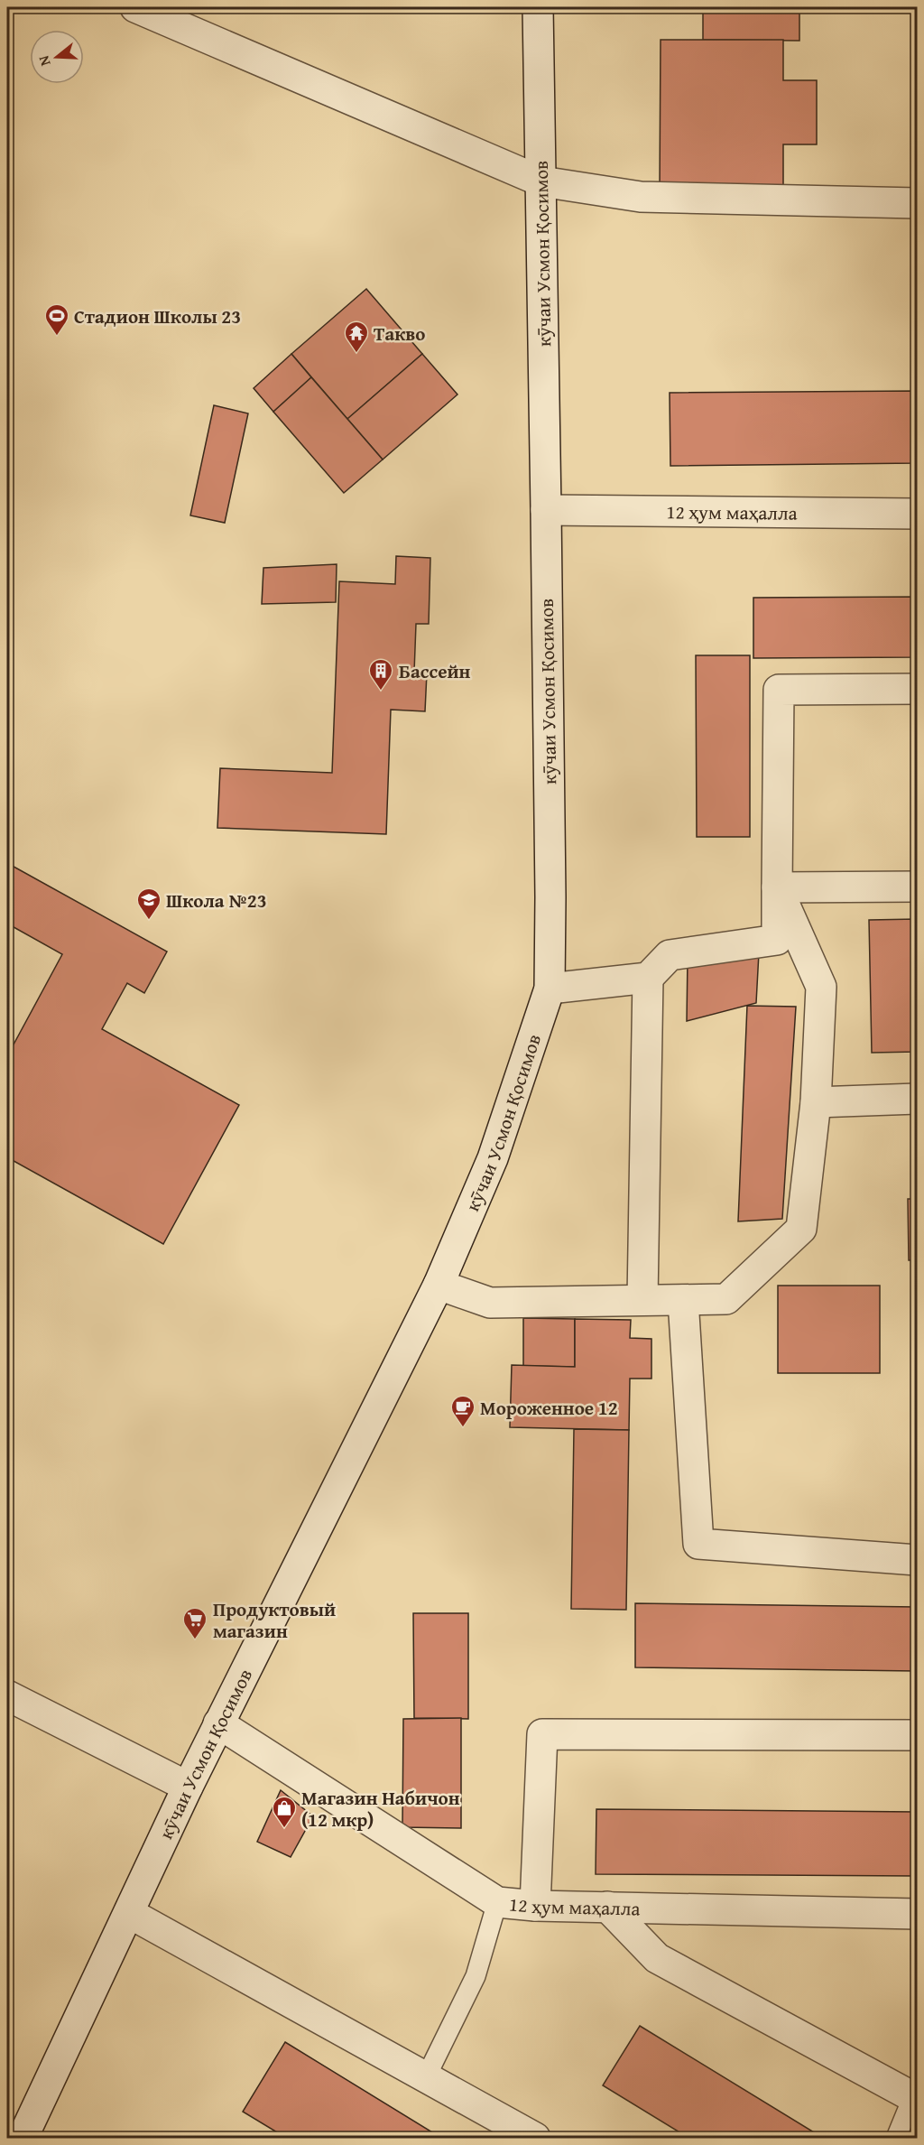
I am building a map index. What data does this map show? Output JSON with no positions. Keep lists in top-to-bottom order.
{
  "streets": {
    "street": ["кӯчаи Усмон Қосимов", "12 ҳум маҳалла"]
  },
  "crossings": [
    ["кӯчаи Усмон Қосимов", "12 ҳум маҳалла"]
  ],
  "places": {
    "sports": ["Стадион Школы 23"],
    "temple": ["Такво"],
    "building": ["Бассейн"],
    "school or university": ["Школа №23"],
    "cafe": ["Мороженное 12"],
    "supermarket": ["Продуктовый магазин"],
    "shop": ["Магазин Набичон (12 мкр)"]
  },
  "north": "left"
}
